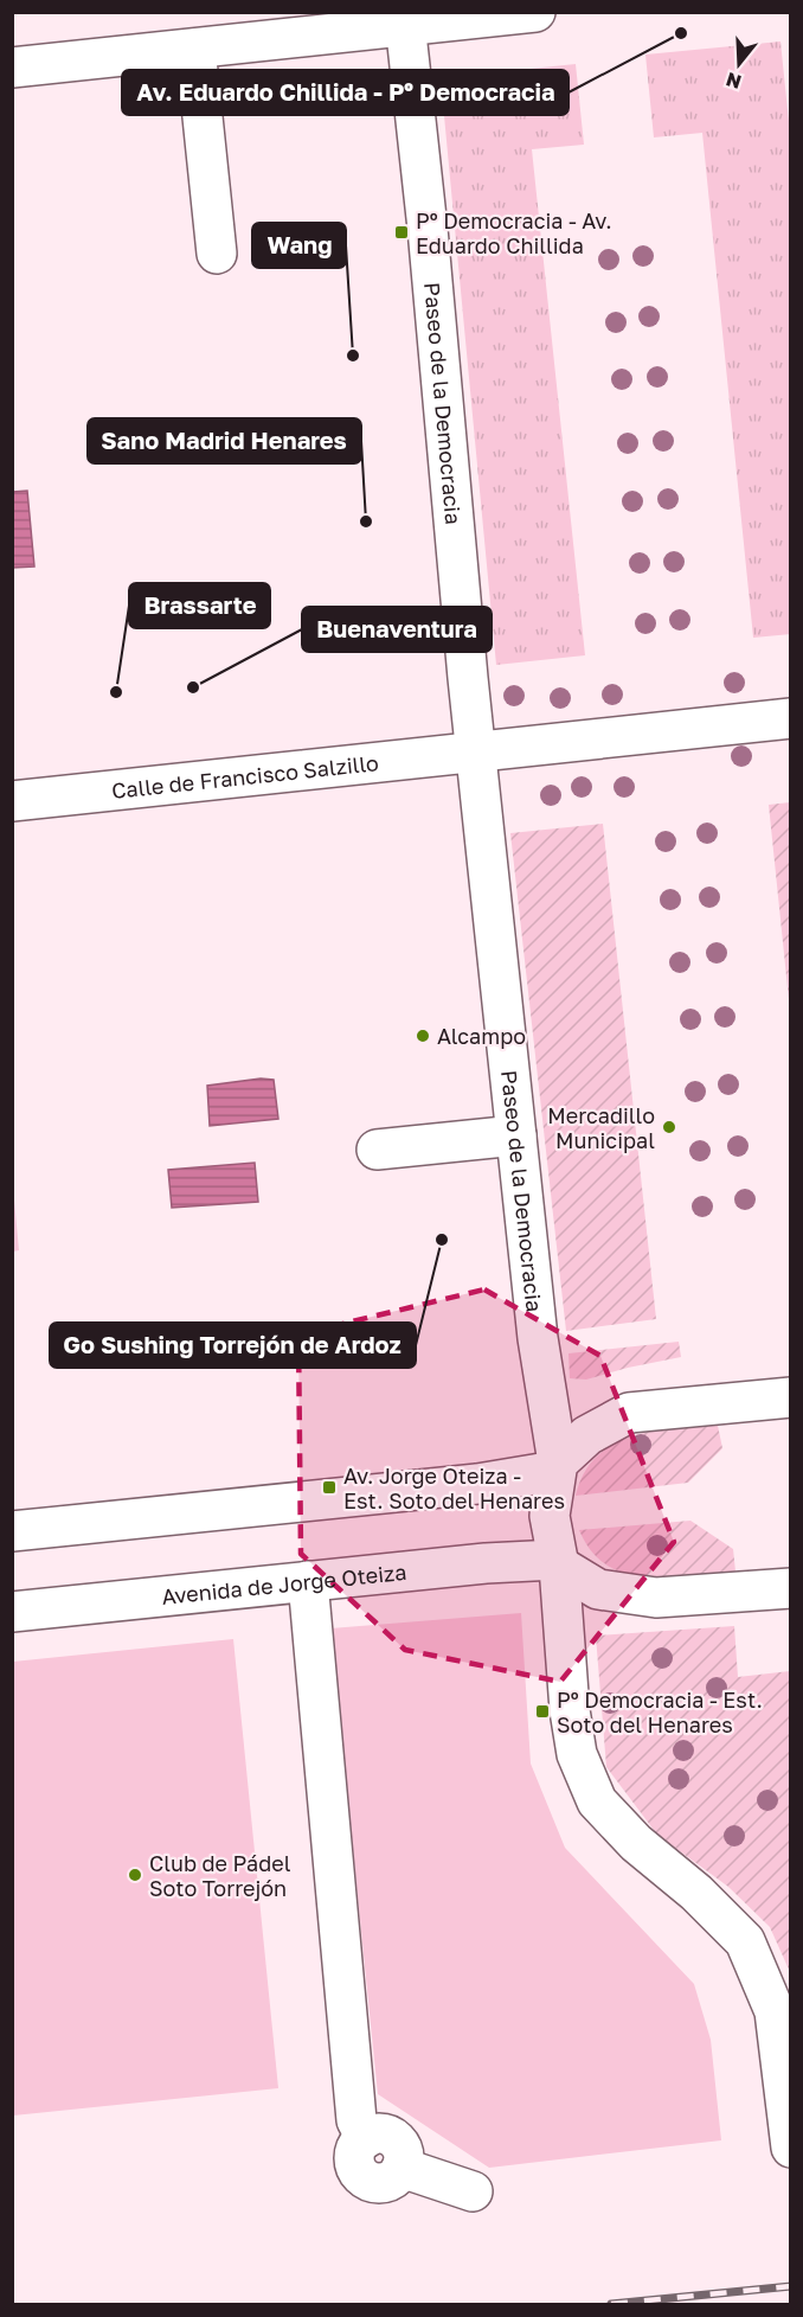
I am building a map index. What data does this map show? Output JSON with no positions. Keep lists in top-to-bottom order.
{
  "streets": {
    "street": ["Paseo de la Democracia", "Calle de Francisco Salzillo", "Avenida de Jorge Oteiza"]
  },
  "crossings": [
    ["Paseo de la Democracia", "Calle de Francisco Salzillo"],
    ["Paseo de la Democracia", "Avenida de Jorge Oteiza"]
  ],
  "places": {
    "other": [
      "Av. Eduardo Chillida - Pº Democracia",
      "Wang",
      "Sano Madrid Henares",
      "Buenaventura",
      "Brassarte",
      "Alcampo",
      "Mercadillo Municipal",
      "Go Sushing Torrejón de Ardoz",
      "Club de Pádel Soto Torrejón"
    ],
    "transit": ["Pº Democracia - Av. Eduardo Chillida", "Av. Jorge Oteiza - Est. Soto del Henares", "Pº Democracia - Est. Soto del Henares"]
  },
  "north": "bottom"
}
